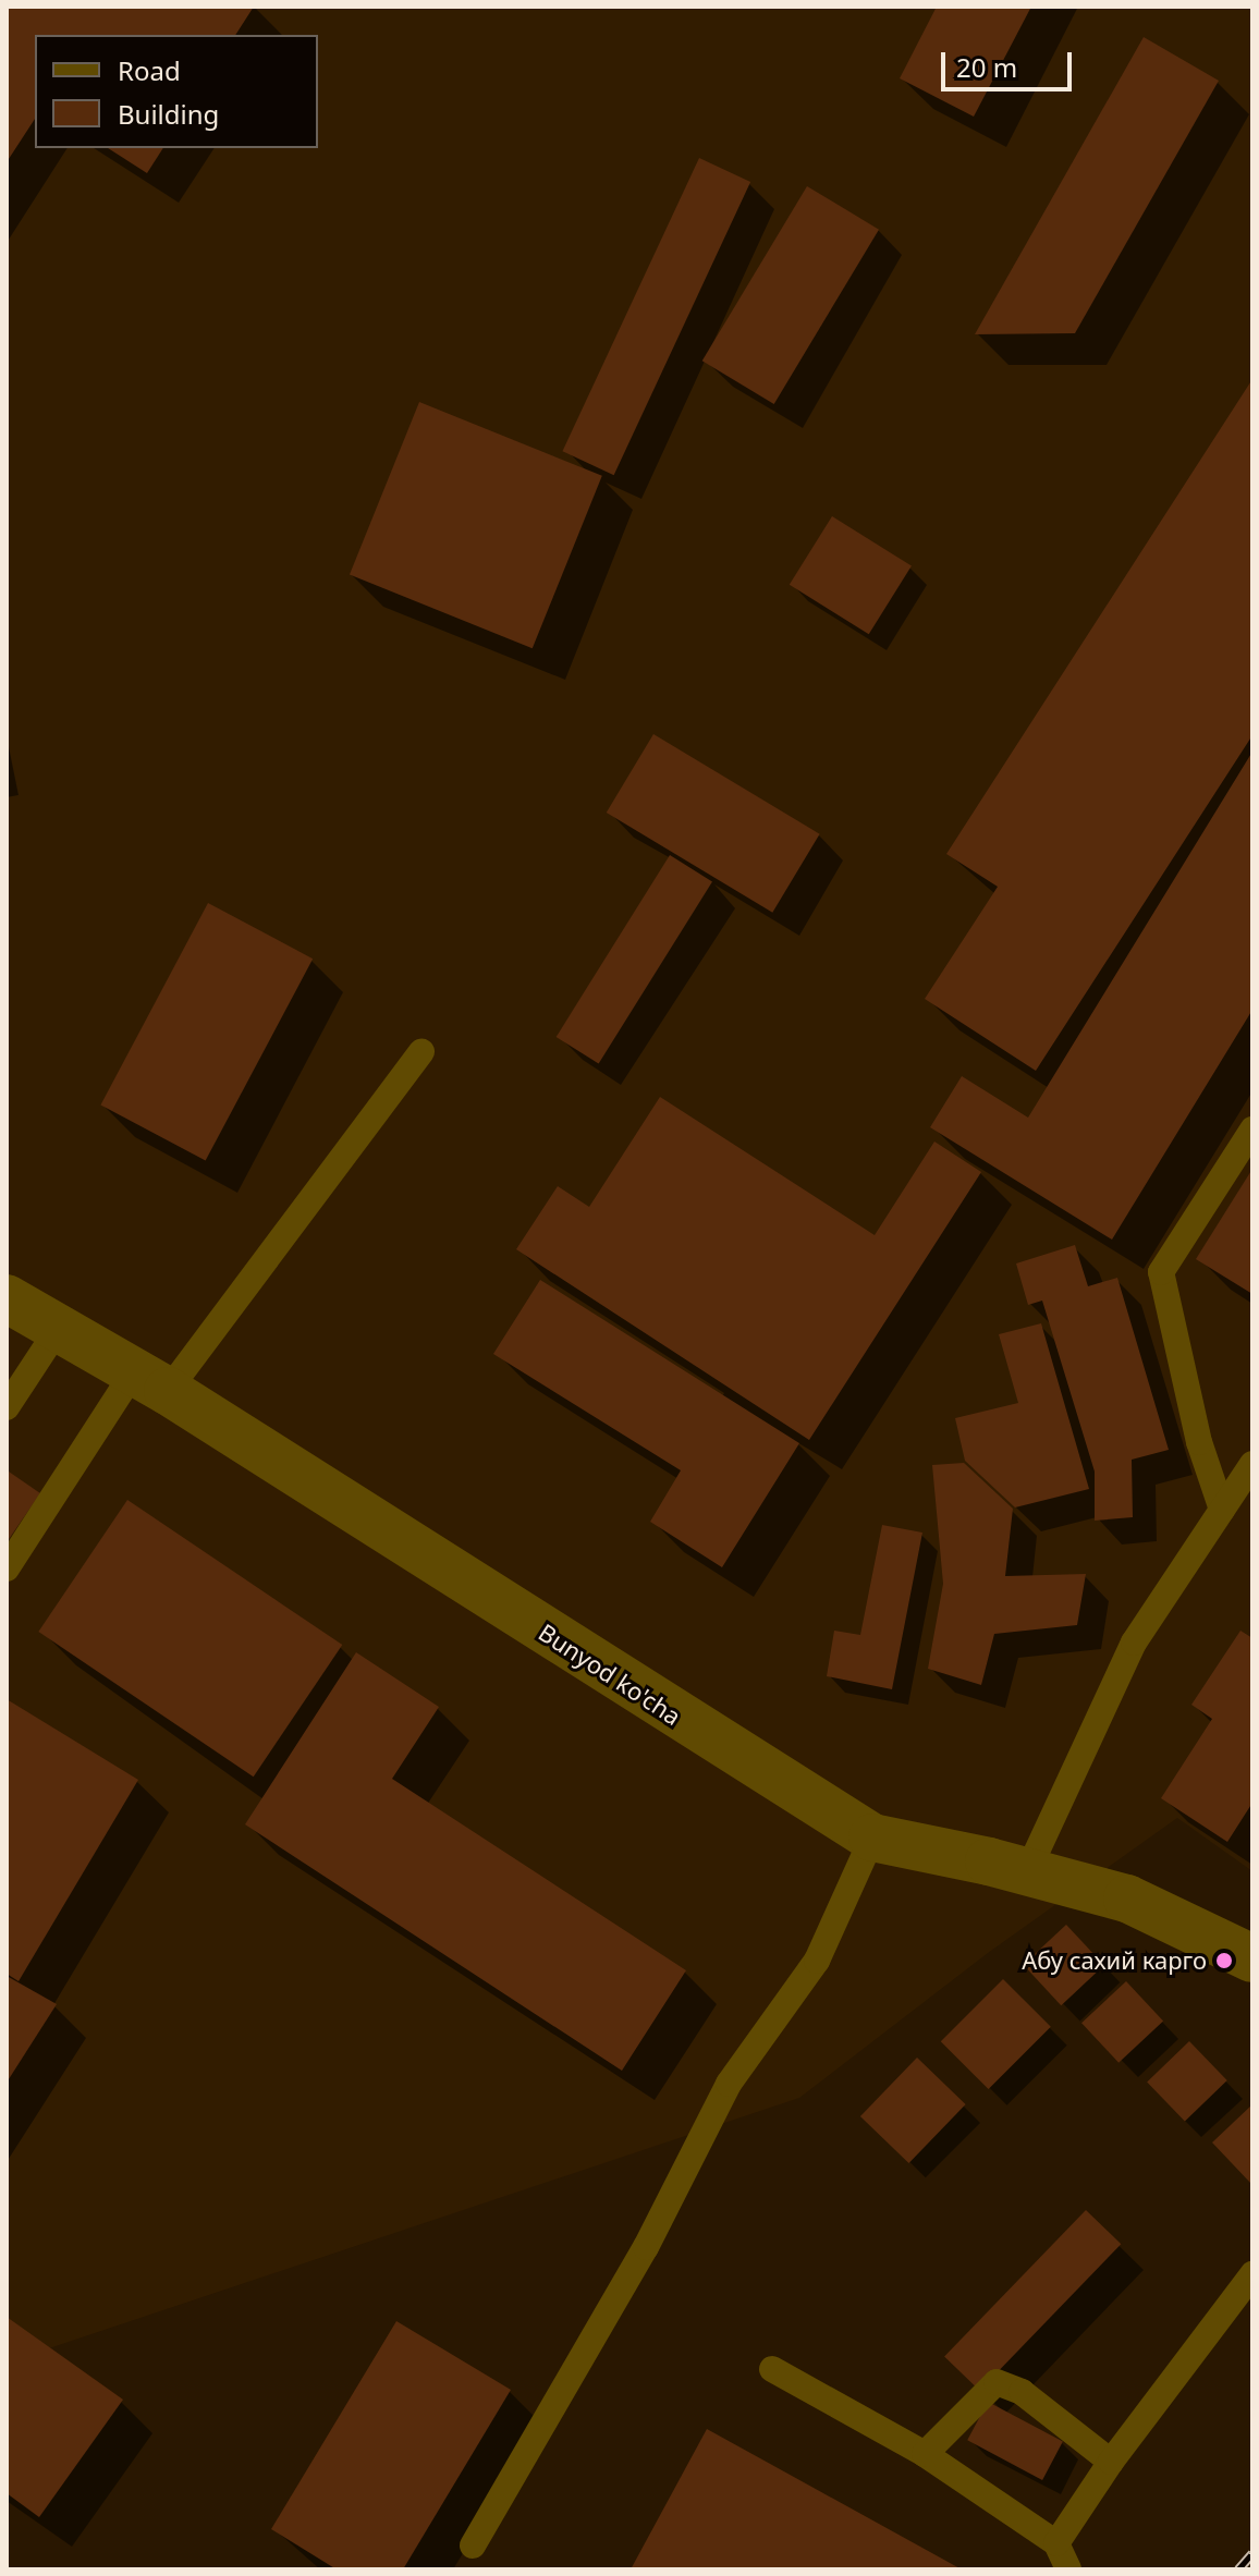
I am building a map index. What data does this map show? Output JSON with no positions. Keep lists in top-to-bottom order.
{
  "streets": {
    "street": ["Bunyod ko'cha"]
  },
  "places": ["Абу сахий карго"],
  "legend": ["Road", "Building"],
  "scale_bar": "20 m"
}
